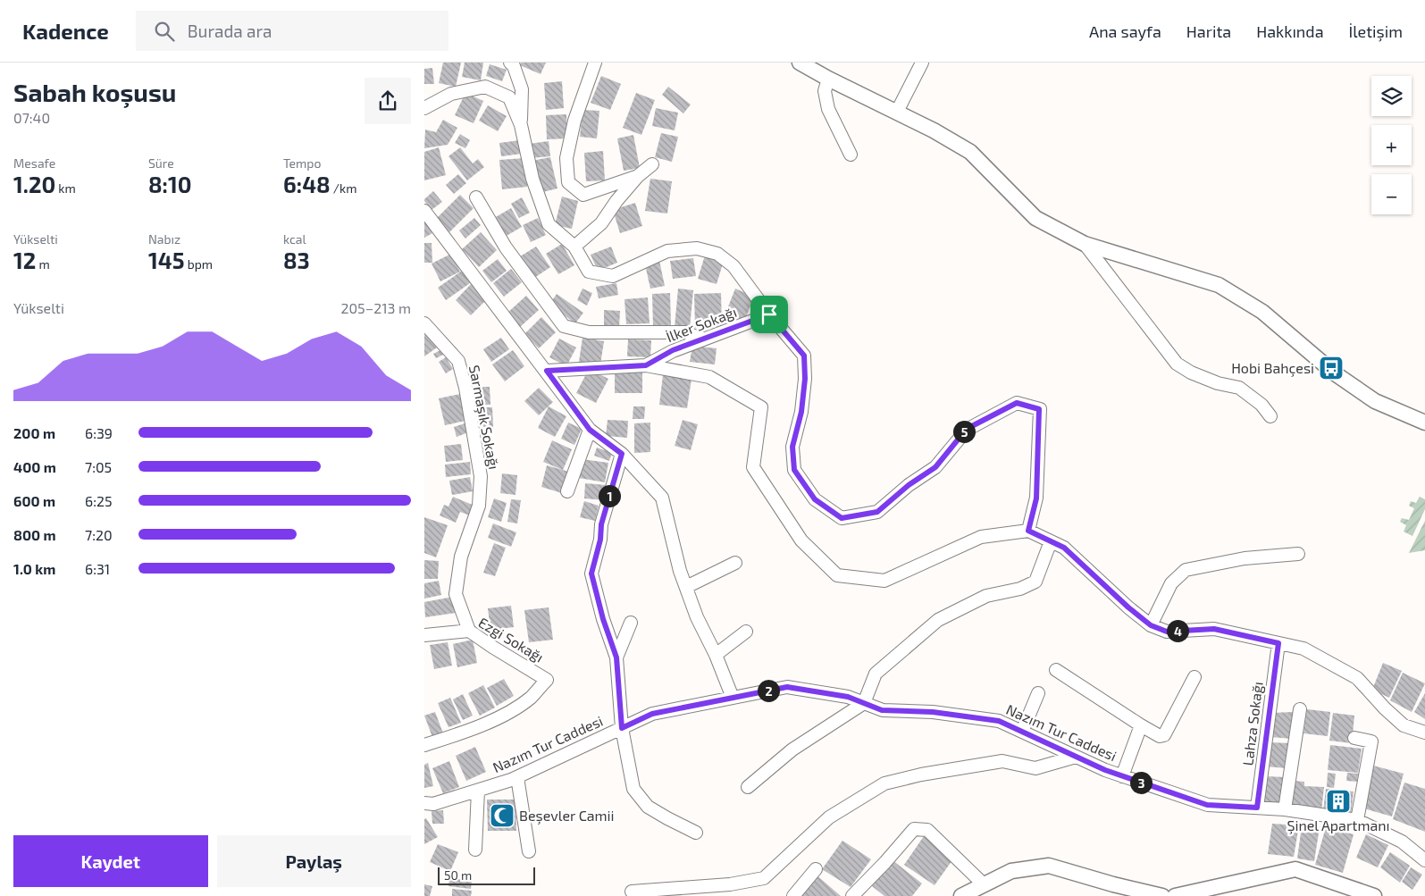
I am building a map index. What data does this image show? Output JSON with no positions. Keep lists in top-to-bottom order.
{
  "streets": {
    "street": [
      "İlker Sokağı",
      "Sarmaşık Sokağı",
      "Ezgi Sokağı",
      "Lahza Sokağı",
      "Nazım Tur Caddesi"
    ]
  },
  "crossings": [
    ["Sarmaşık Sokağı", "Ezgi Sokağı"],
    ["Lahza Sokağı", "Nazım Tur Caddesi"]
  ],
  "places": {
    "bus stop": ["Hobi Bahçesi"],
    "building": ["Şinel Apartmanı"],
    "mosque": ["Beşevler Camii"]
  },
  "scale_bar": "50 m",
  "page": {
    "header": "Kadence",
    "search": "Burada ara",
    "nav": [
      "Ana sayfa",
      "Harita",
      "Hakkında",
      "İletişim"
    ],
    "heading": ["Sabah koşusu", "07:40"],
    "map_buttons": ["+", "−"],
    "stats": [
      ["Mesafe", "1.20 km"],
      ["Süre", "8:10"],
      ["Tempo", "6:48 /km"],
      ["Yükselti", "12 m"],
      ["Nabız", "145 bpm"],
      ["kcal", "83"]
    ],
    "chart": ["Yükselti", "205–213 m"],
    "list": [
      {
        "name": "200 m",
        "note": "6:39"
      },
      {
        "name": "400 m",
        "note": "7:05"
      },
      {
        "name": "600 m",
        "note": "6:25"
      },
      {
        "name": "800 m",
        "note": "7:20"
      },
      {
        "name": "1.0 km",
        "note": "6:31"
      }
    ],
    "pins": [
      "5",
      "1",
      "4",
      "2",
      "3"
    ],
    "buttons": ["Kaydet", "Paylaş"],
    "scale": "50 m"
  }
}
